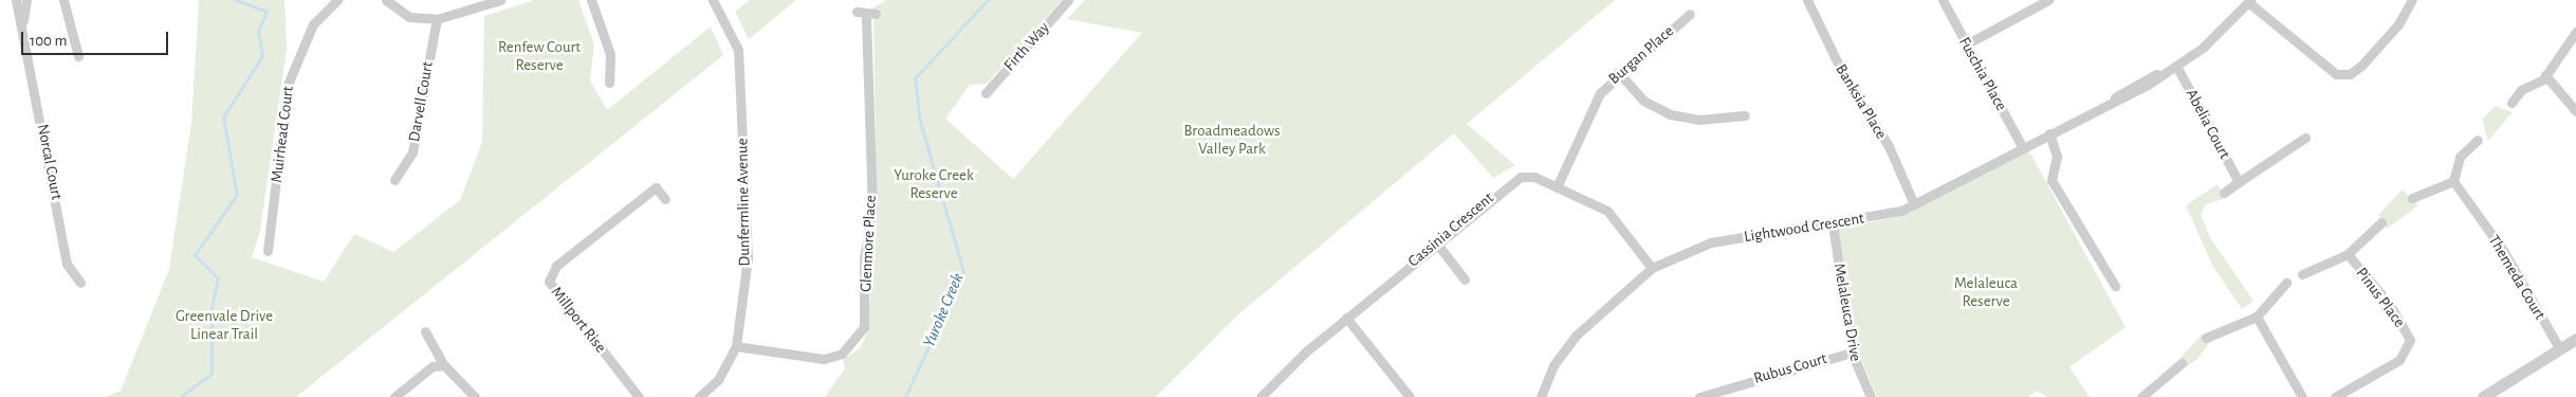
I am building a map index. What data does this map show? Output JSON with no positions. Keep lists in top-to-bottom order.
{
  "streets": {
    "street": [
      "Firth Way",
      "Burgan Place",
      "Fuschia Place",
      "Darvell Court",
      "Banksia Place",
      "Abelia Court",
      "Muirhead Court",
      "Norcal Court",
      "Dunfermline Avenue",
      "Lightwood Crescent",
      "Cassinia Crescent",
      "Glenmore Place",
      "Themeda Court",
      "Pinus Place",
      "Melaleuca Drive",
      "Millport Rise",
      "Rubus Court"
    ]
  },
  "crossings": [
    ["Burgan Place", "Cassinia Crescent"],
    ["Fuschia Place", "Lightwood Crescent"],
    ["Banksia Place", "Lightwood Crescent"],
    ["Abelia Court", "Lightwood Crescent"],
    ["Dunfermline Avenue", "Glenmore Place"],
    ["Lightwood Crescent", "Cassinia Crescent"],
    ["Lightwood Crescent", "Melaleuca Drive"],
    ["Melaleuca Drive", "Rubus Court"]
  ],
  "water": ["Yuroke Creek"],
  "parks": [
    "Renfew Court Reserve",
    "Broadmeadows Valley Park",
    "Yuroke Creek Reserve",
    "Melaleuca Reserve",
    "Greenvale Drive Linear Trail"
  ],
  "scale_bar": "100 m"
}
